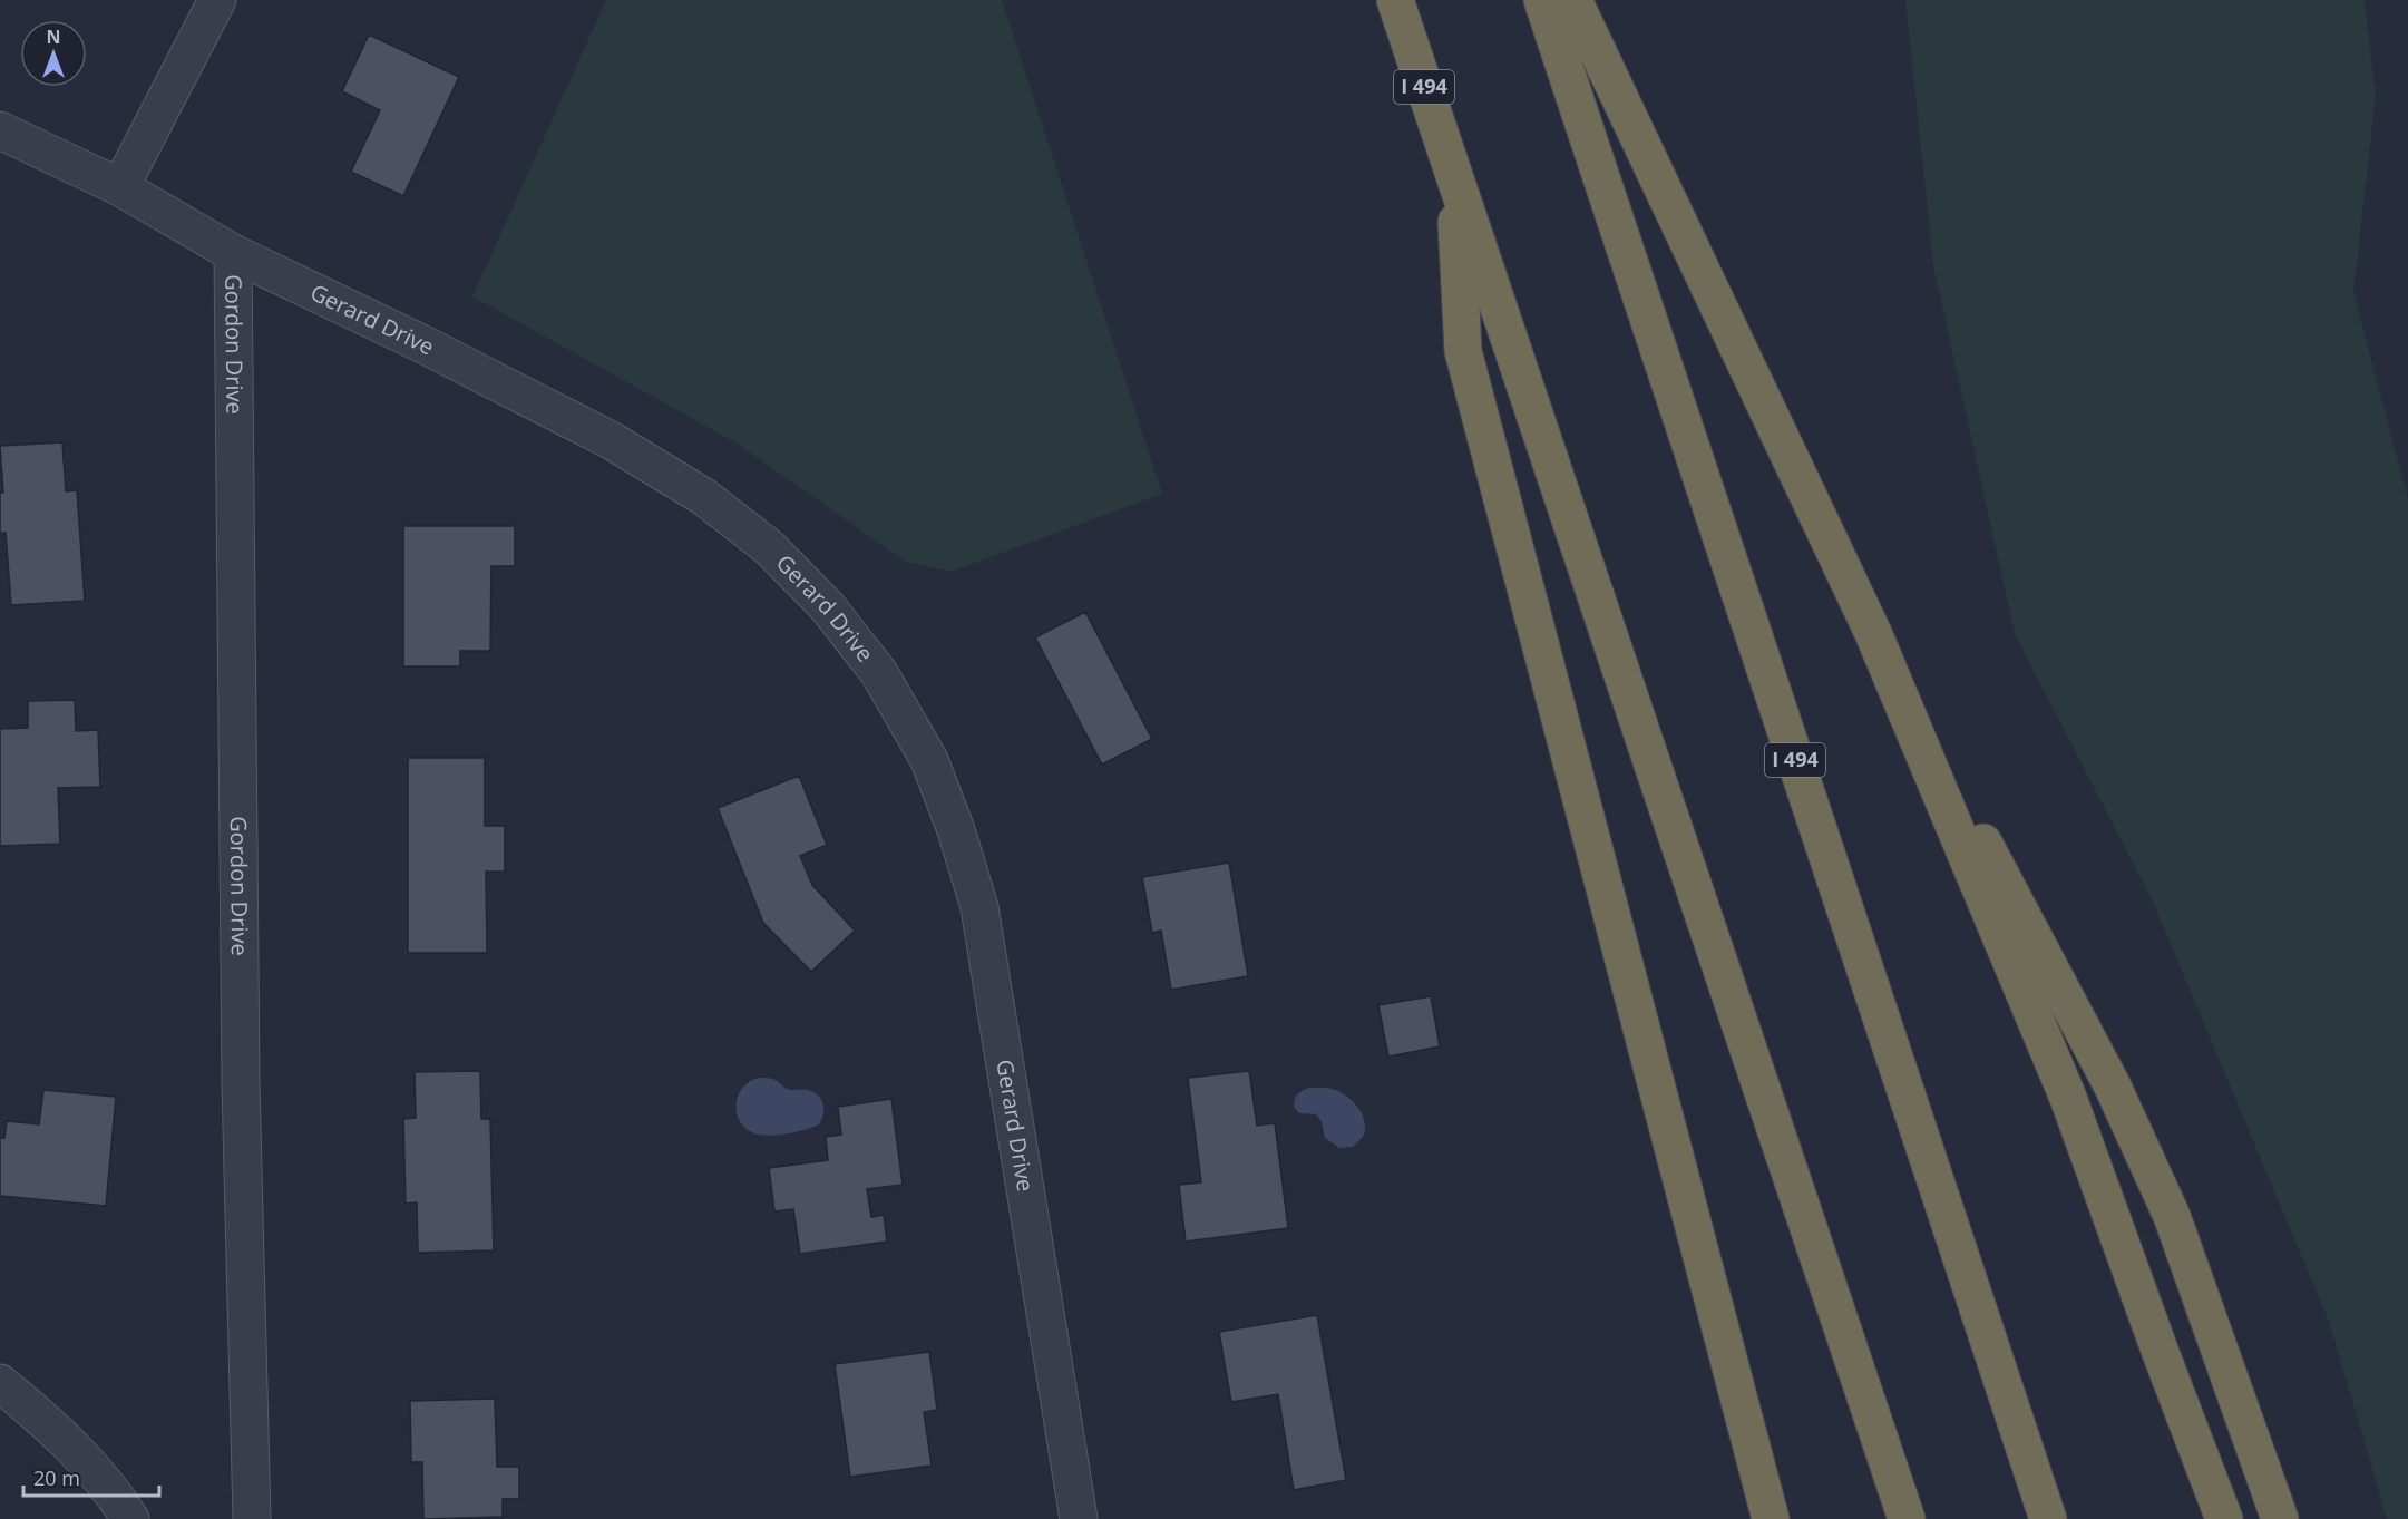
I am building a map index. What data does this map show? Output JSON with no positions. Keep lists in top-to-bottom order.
{
  "streets": {
    "highway": ["I 494"],
    "street": ["Gerard Drive", "Gordon Drive"]
  },
  "crossings": [
    ["Gerard Drive", "Gordon Drive"]
  ],
  "scale_bar": "20 m",
  "north": "top"
}
